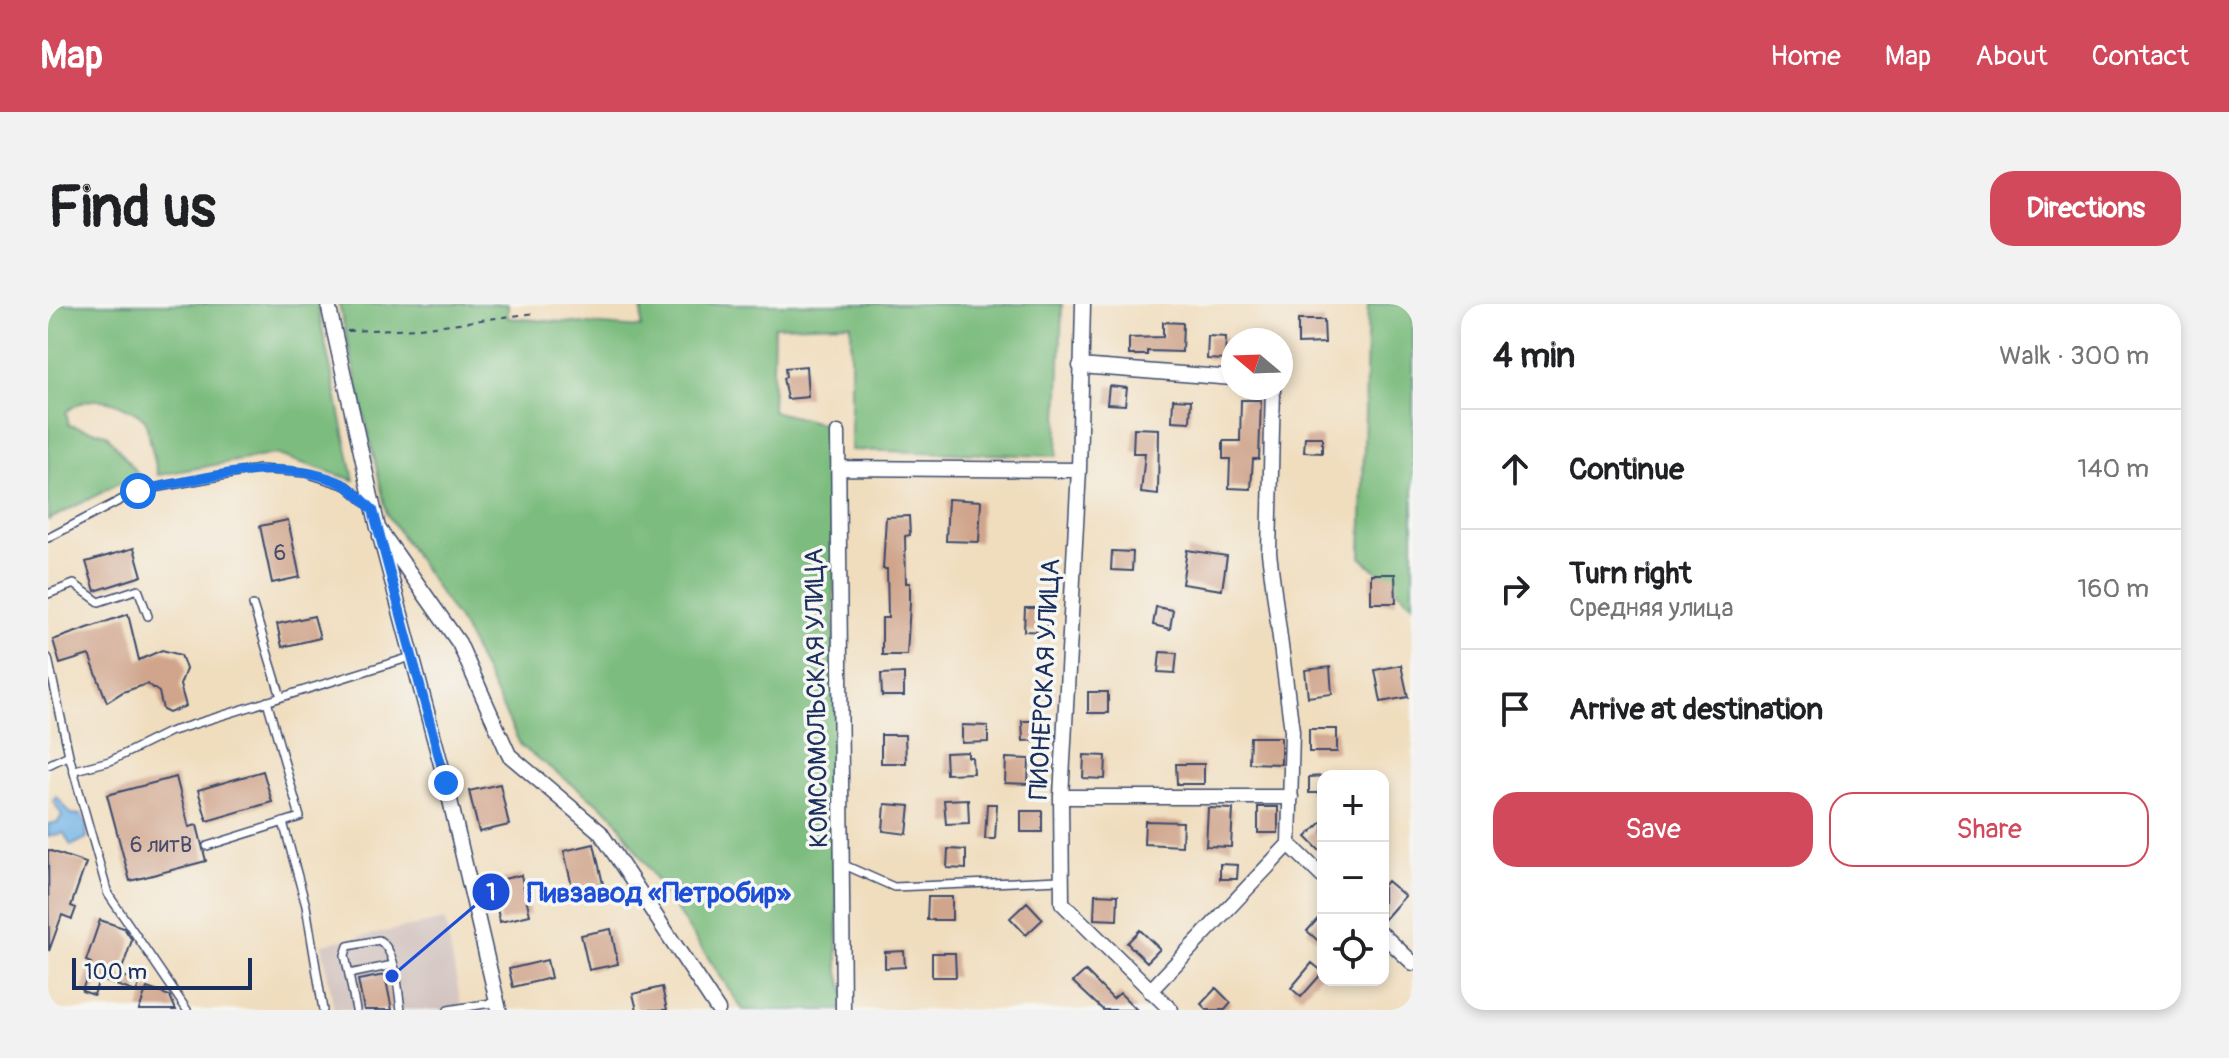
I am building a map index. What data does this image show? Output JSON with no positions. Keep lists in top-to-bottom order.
{
  "streets": {
    "street": ["ПИОНЕРСКАЯ УЛИЦА", "КОМСОМОЛЬСКАЯ УЛИЦА"]
  },
  "places": ["Пивзавод «Петробир»"],
  "house_numbers": ["6", "6 литВ"],
  "scale_bar": "100 m",
  "north": "left",
  "page": {
    "header": "Map",
    "nav": [
      "Home",
      "Map",
      "About",
      "Contact"
    ],
    "buttons": [
      "Directions",
      ["Save", "Share"]
    ],
    "title": "Find us",
    "heading": ["4 min", "Walk · 300 m"],
    "list": [
      ["Continue", "140 m"],
      ["Turn right", "Средняя улица", "160 m"],
      "Arrive at destination"
    ],
    "map_buttons": ["+", "−"],
    "scale": "100 m"
  }
}
